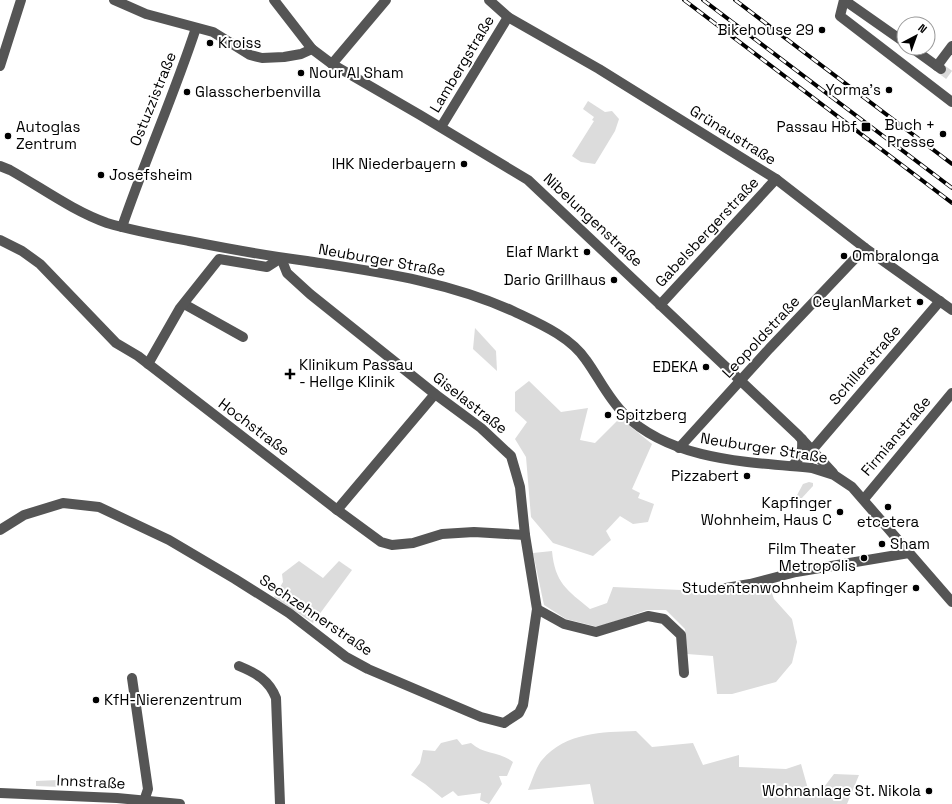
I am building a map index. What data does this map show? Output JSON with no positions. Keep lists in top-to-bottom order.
{
  "streets": {
    "street": [
      "Lambergstraße",
      "Ostuzzistraße",
      "Grünaustraße",
      "Nibelungenstraße",
      "Gabelsbergerstraße",
      "Neuburger Straße",
      "Leopoldstraße",
      "Schillerstraße",
      "Giselastraße",
      "Hochstraße",
      "Firmianstraße",
      "Sechzehnerstraße",
      "Innstraße"
    ]
  },
  "crossings": [
    ["Lambergstraße", "Grünaustraße"],
    ["Lambergstraße", "Nibelungenstraße"],
    ["Ostuzzistraße", "Neuburger Straße"],
    ["Grünaustraße", "Gabelsbergerstraße"],
    ["Grünaustraße", "Leopoldstraße"],
    ["Grünaustraße", "Schillerstraße"],
    ["Nibelungenstraße", "Gabelsbergerstraße"],
    ["Nibelungenstraße", "Neuburger Straße"],
    ["Nibelungenstraße", "Leopoldstraße"],
    ["Nibelungenstraße", "Schillerstraße"],
    ["Neuburger Straße", "Leopoldstraße"],
    ["Neuburger Straße", "Giselastraße"],
    ["Giselastraße", "Hochstraße"],
    ["Giselastraße", "Sechzehnerstraße"],
    ["Hochstraße", "Sechzehnerstraße"]
  ],
  "places": {
    "other": [
      "Bikehouse 29",
      "Kroiss",
      "Nour Al Sham",
      "Yorma’s",
      "Glasscherbenvilla",
      "Buch + Presse",
      "Autoglas Zentrum",
      "IHK Niederbayern",
      "Josefsheim",
      "Elaf Markt",
      "Ombralonga",
      "Dario Grillhaus",
      "CeylanMarket",
      "EDEKA",
      "Spitzberg",
      "Pizzabert",
      "etcetera",
      "Kapfinger Wohnheim, Haus C",
      "Sham",
      "Film Theater Metropolis",
      "Studentenwohnheim Kapfinger",
      "KfH-Nierenzentrum",
      "Wohnanlage St. Nikola"
    ],
    "transit": ["Passau Hbf"],
    "health": ["Klinikum Passau - Hellge Klinik"]
  },
  "north": "top right"
}
